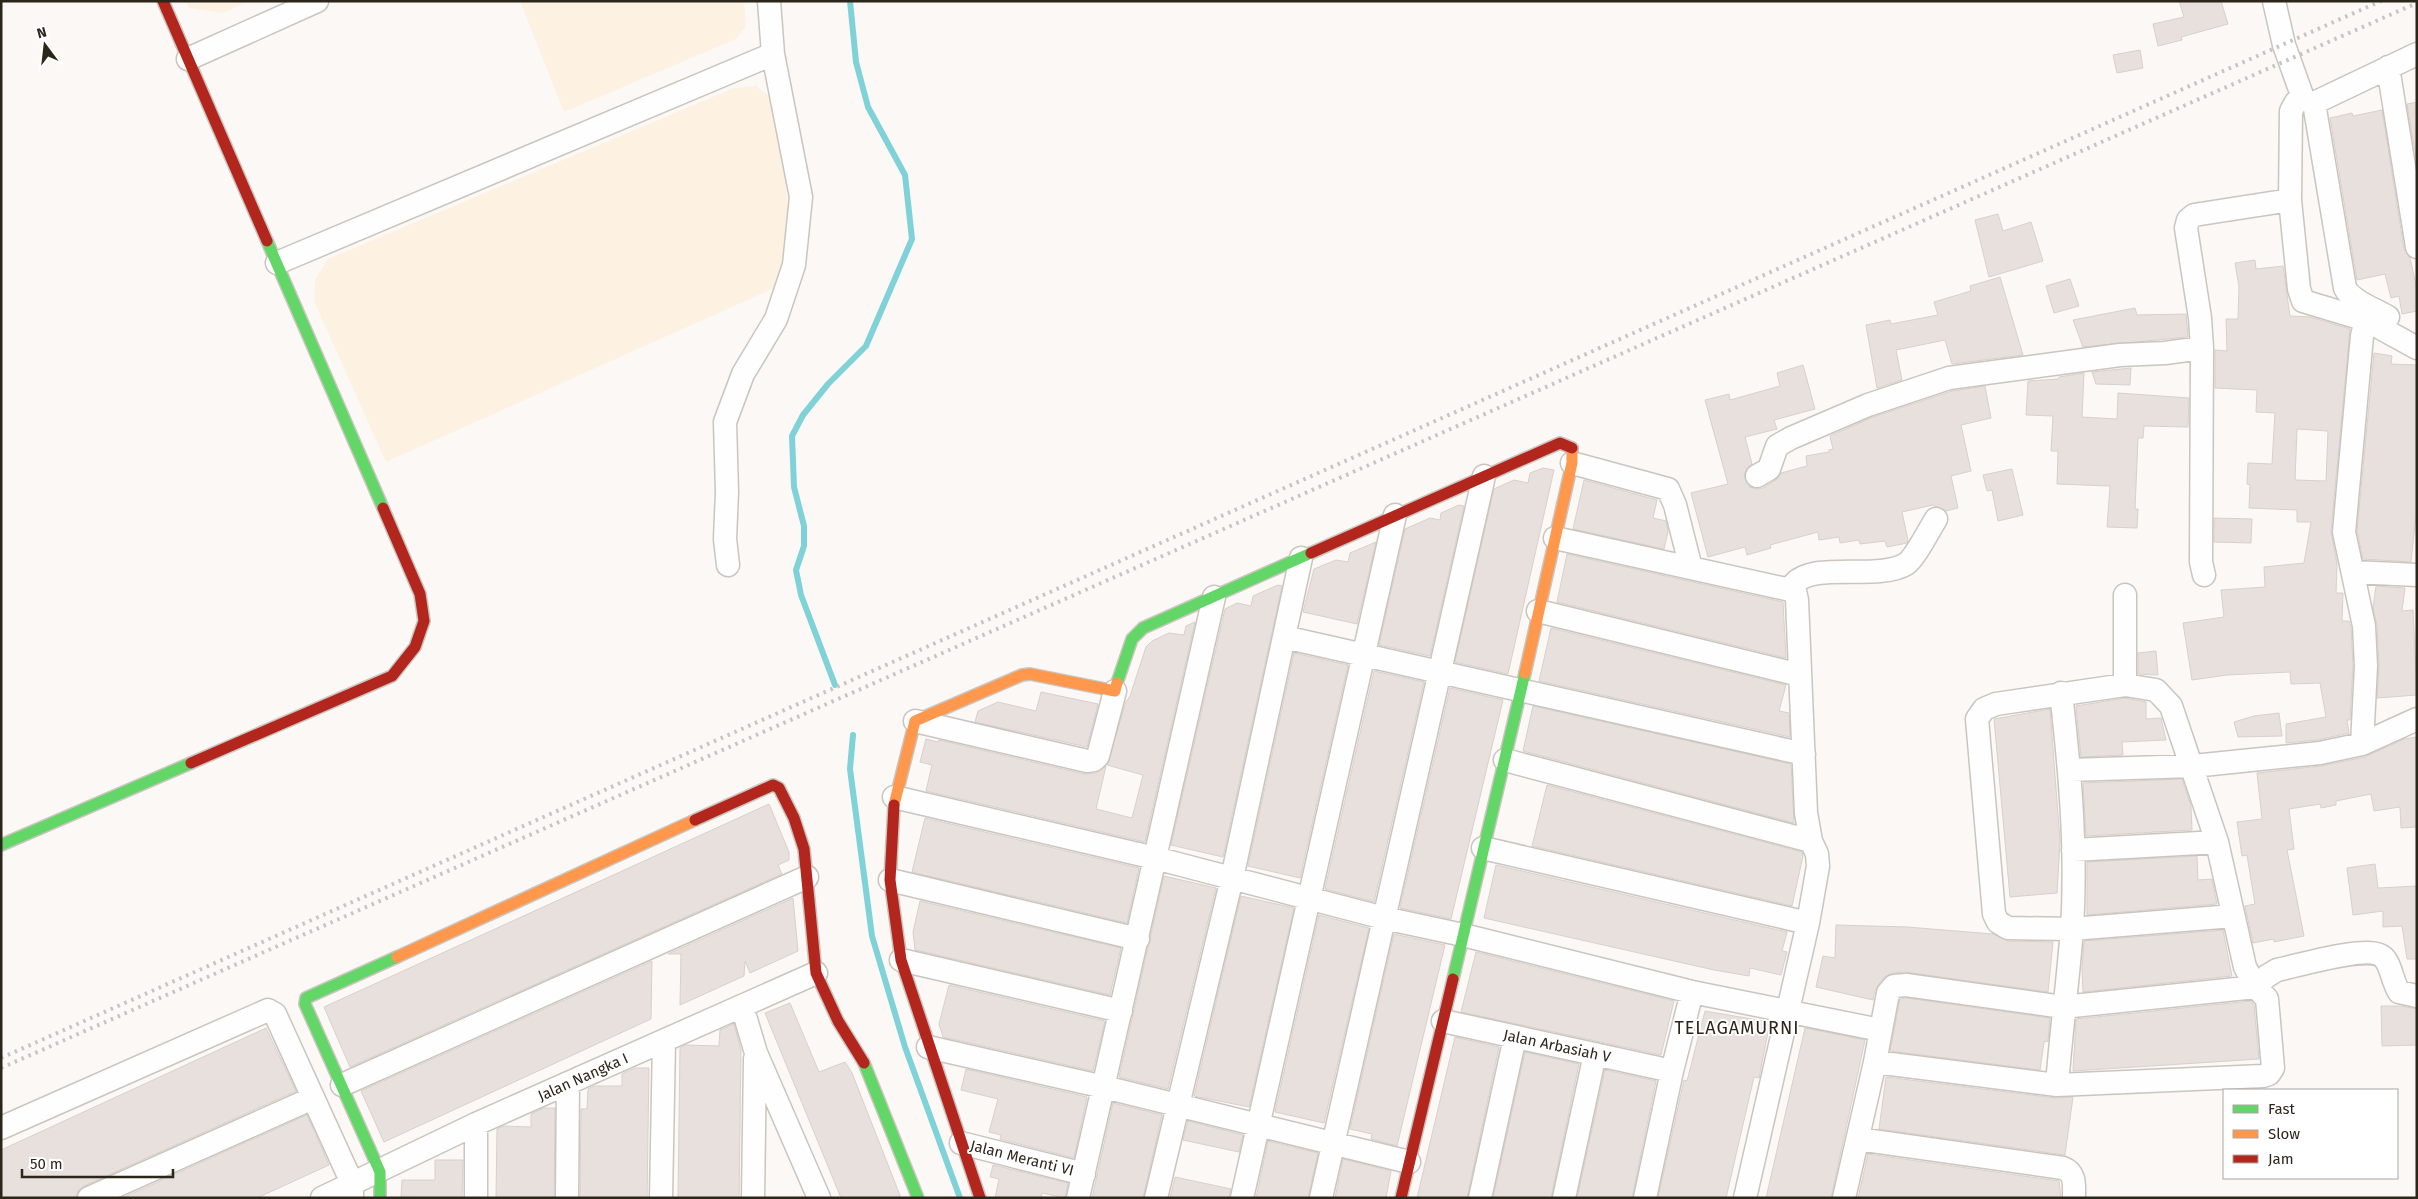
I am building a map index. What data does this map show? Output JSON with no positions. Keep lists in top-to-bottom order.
{
  "streets": {
    "street": ["Jalan Arbasiah V", "Jalan Nangka I", "Jalan Meranti VI"]
  },
  "districts": ["TELAGAMURNI"],
  "legend": ["Fast", "Slow", "Jam"],
  "scale_bar": "50 m",
  "north": "top"
}
